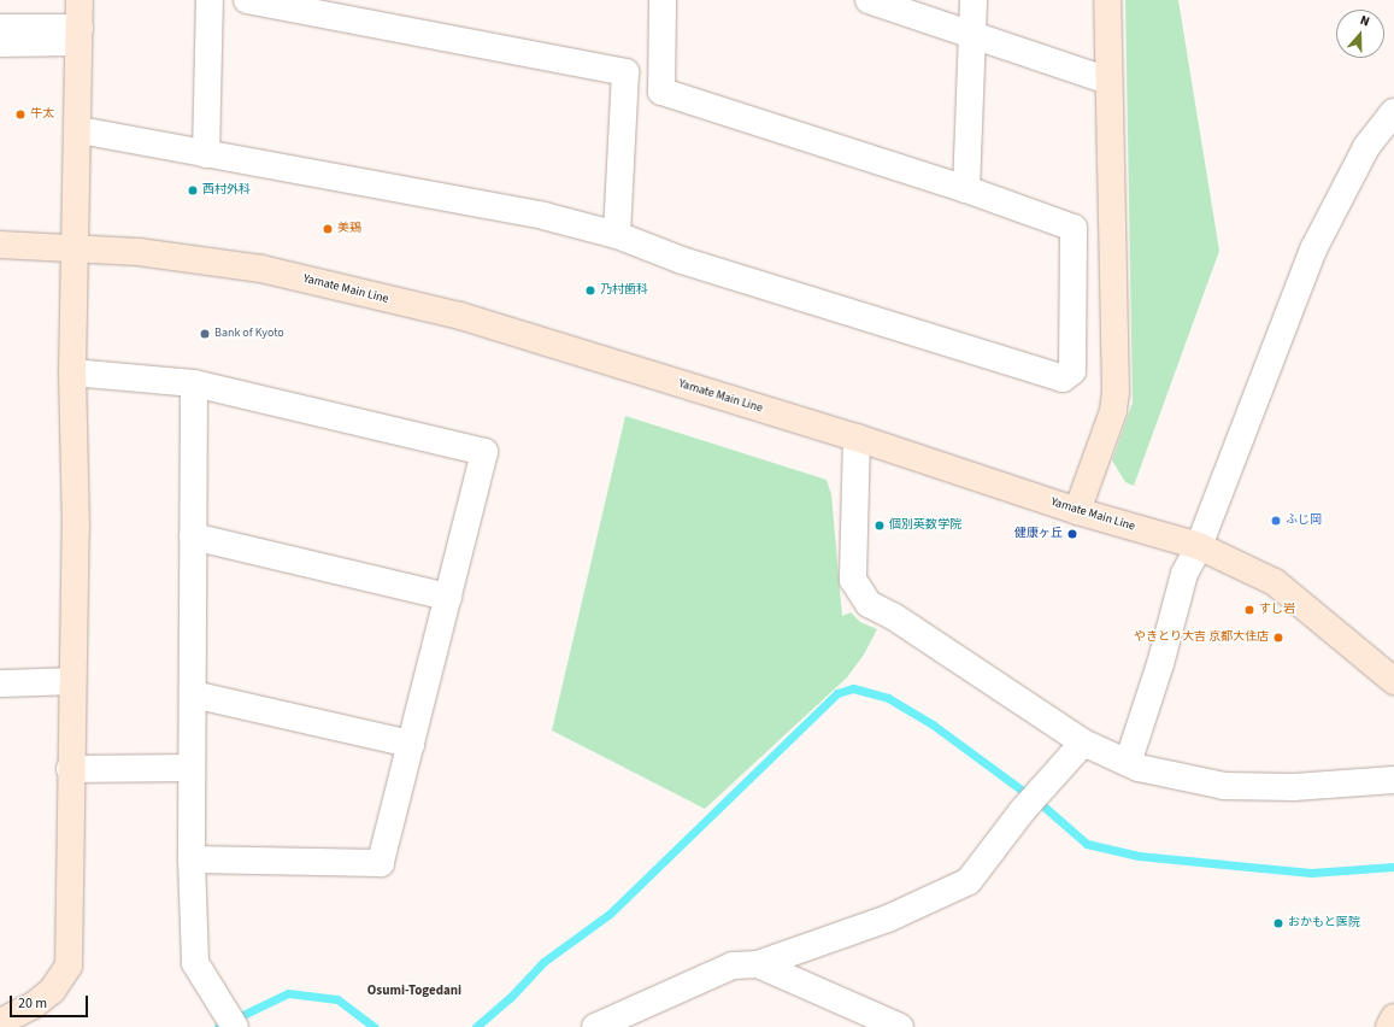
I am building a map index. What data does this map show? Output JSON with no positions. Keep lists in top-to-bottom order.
{
  "streets": {
    "street": ["Yamate Main Line"]
  },
  "districts": ["Osumi-Togedani"],
  "places": [
    "牛太",
    "西村外科",
    "美鶏",
    "乃村歯科",
    "Bank of Kyoto",
    "ふじ岡",
    "個別英数学院",
    "健康ヶ丘",
    "すし岩",
    "やきとり大吉 京都大住店",
    "おかもと医院"
  ],
  "scale_bar": "20 m",
  "north": "top"
}
